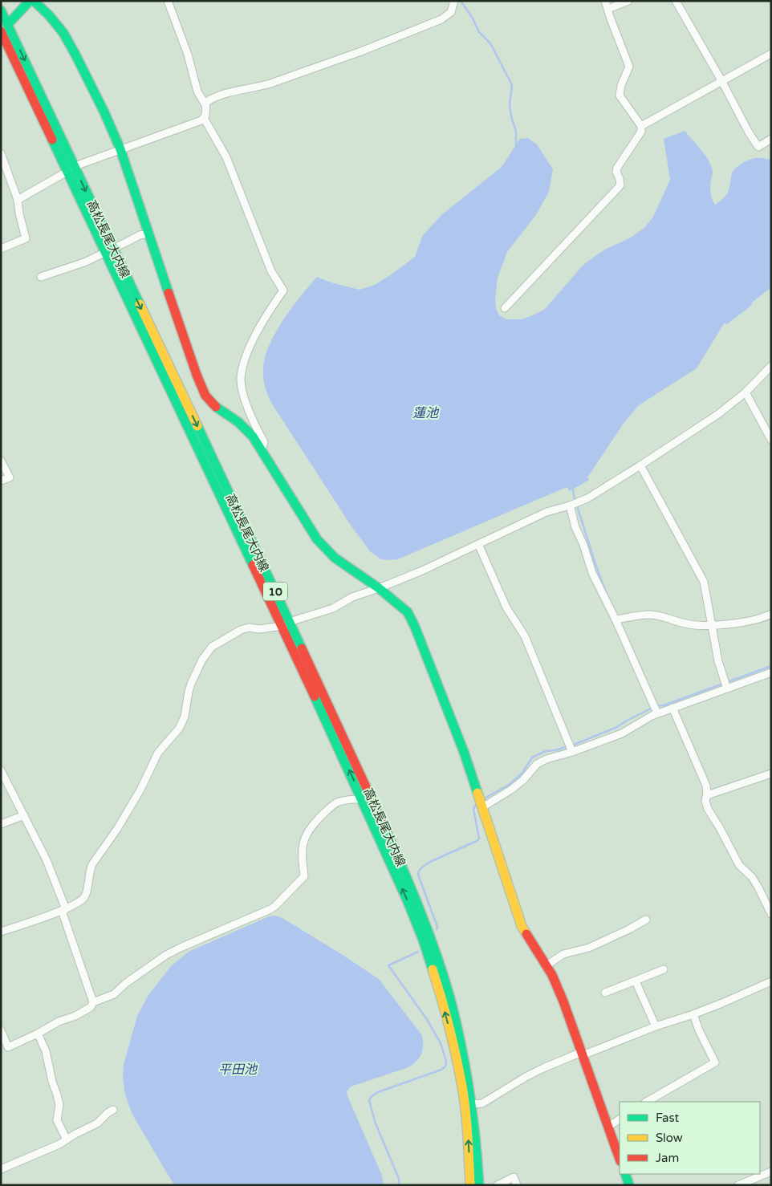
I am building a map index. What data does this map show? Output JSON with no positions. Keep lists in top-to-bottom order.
{
  "streets": {
    "main road": ["高松長尾大内線", "10"]
  },
  "water": ["蓮池", "平田池"],
  "legend": ["Fast", "Slow", "Jam"]
}
